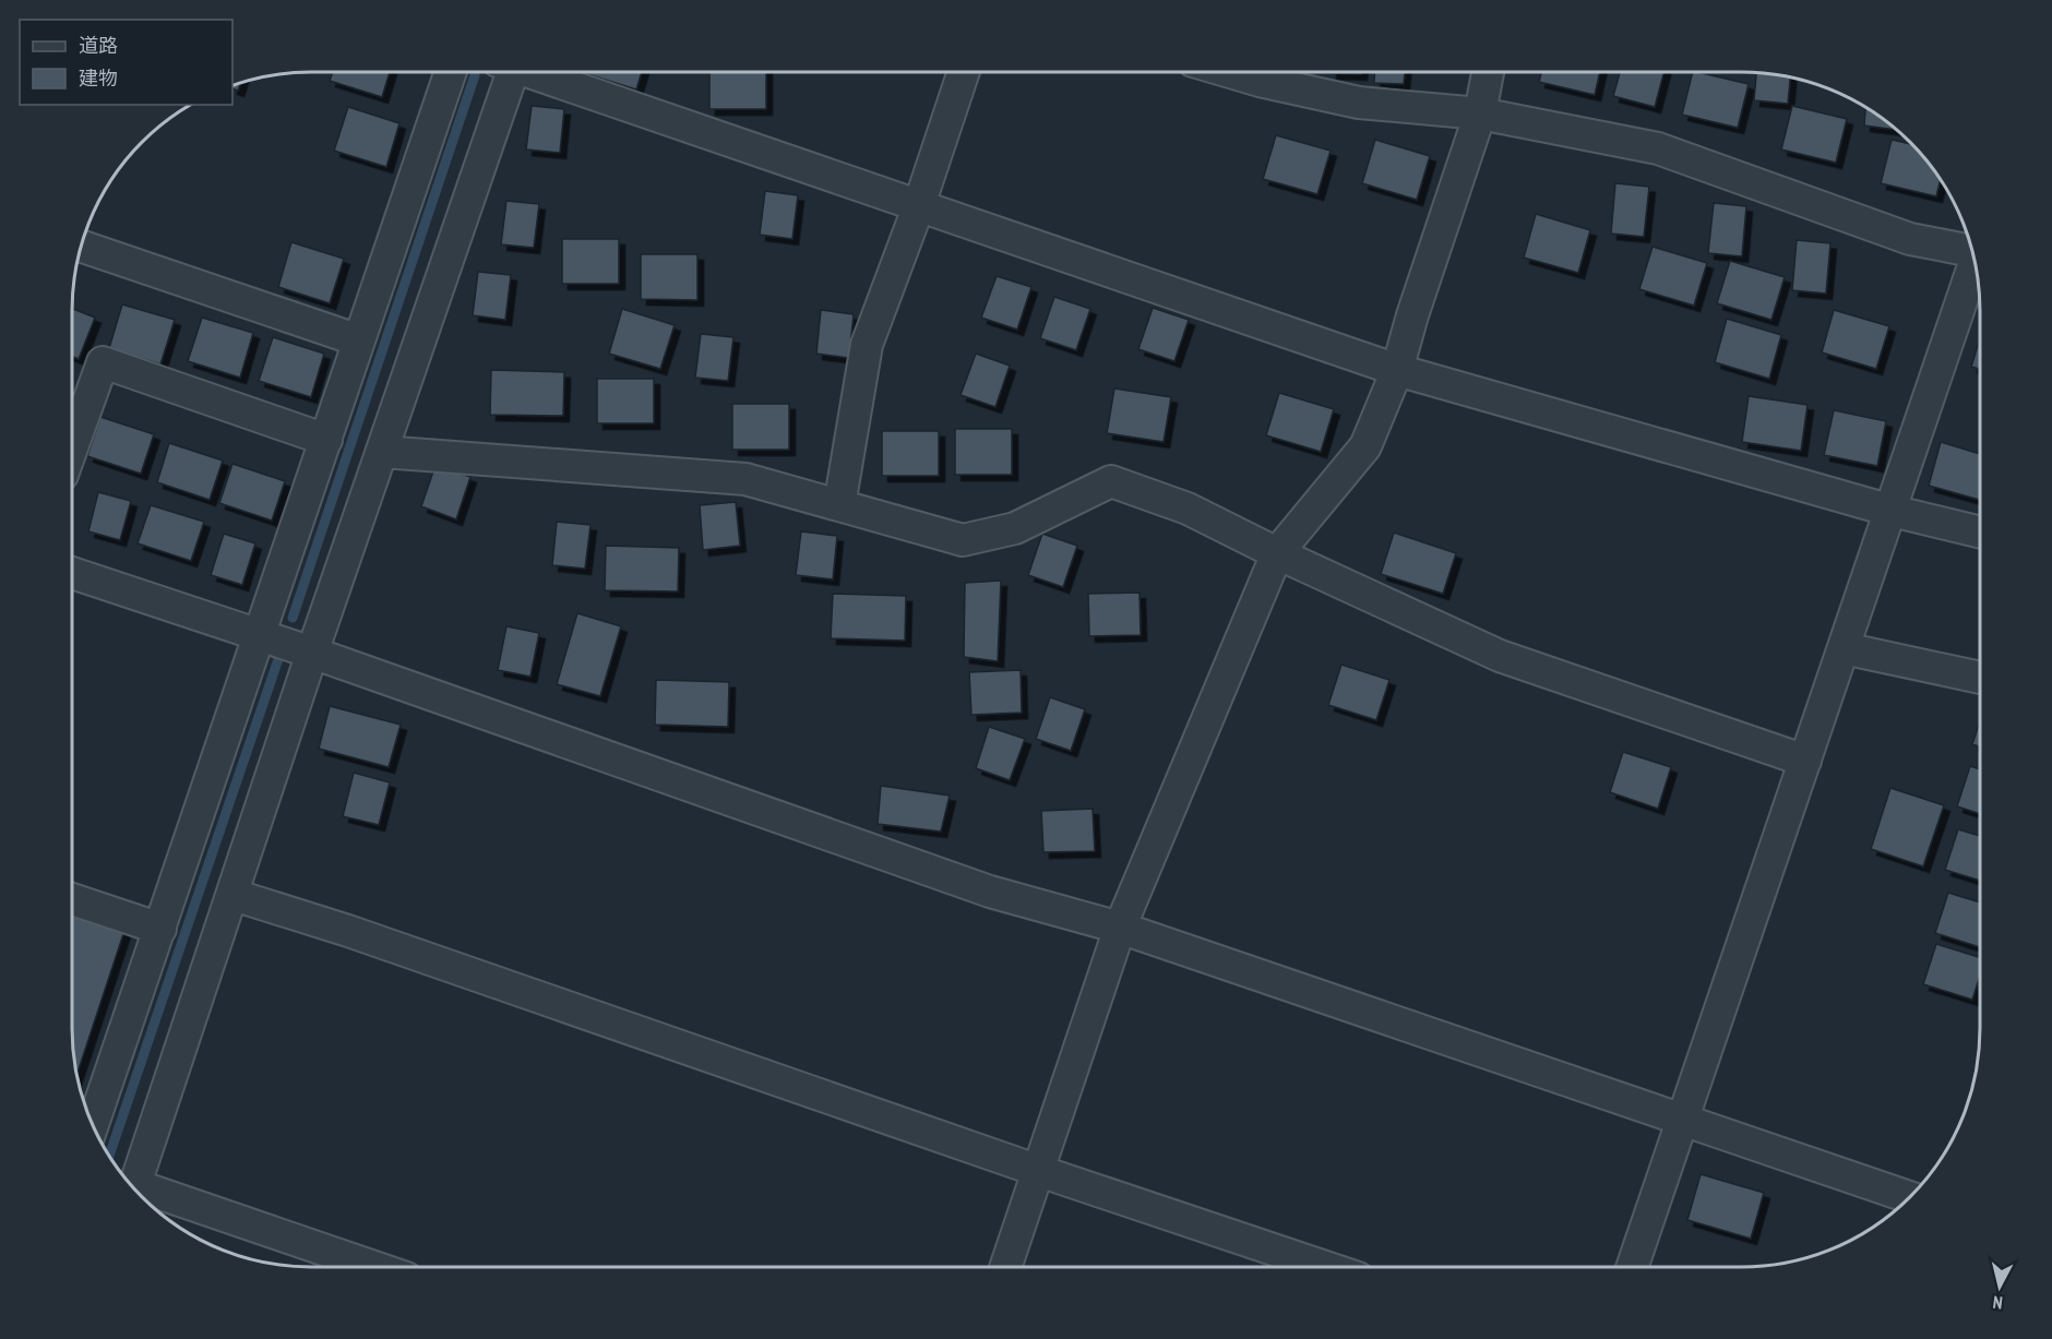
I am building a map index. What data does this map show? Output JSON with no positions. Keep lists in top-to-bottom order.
{
  "legend": ["道路", "建物"],
  "north": "bottom"
}
